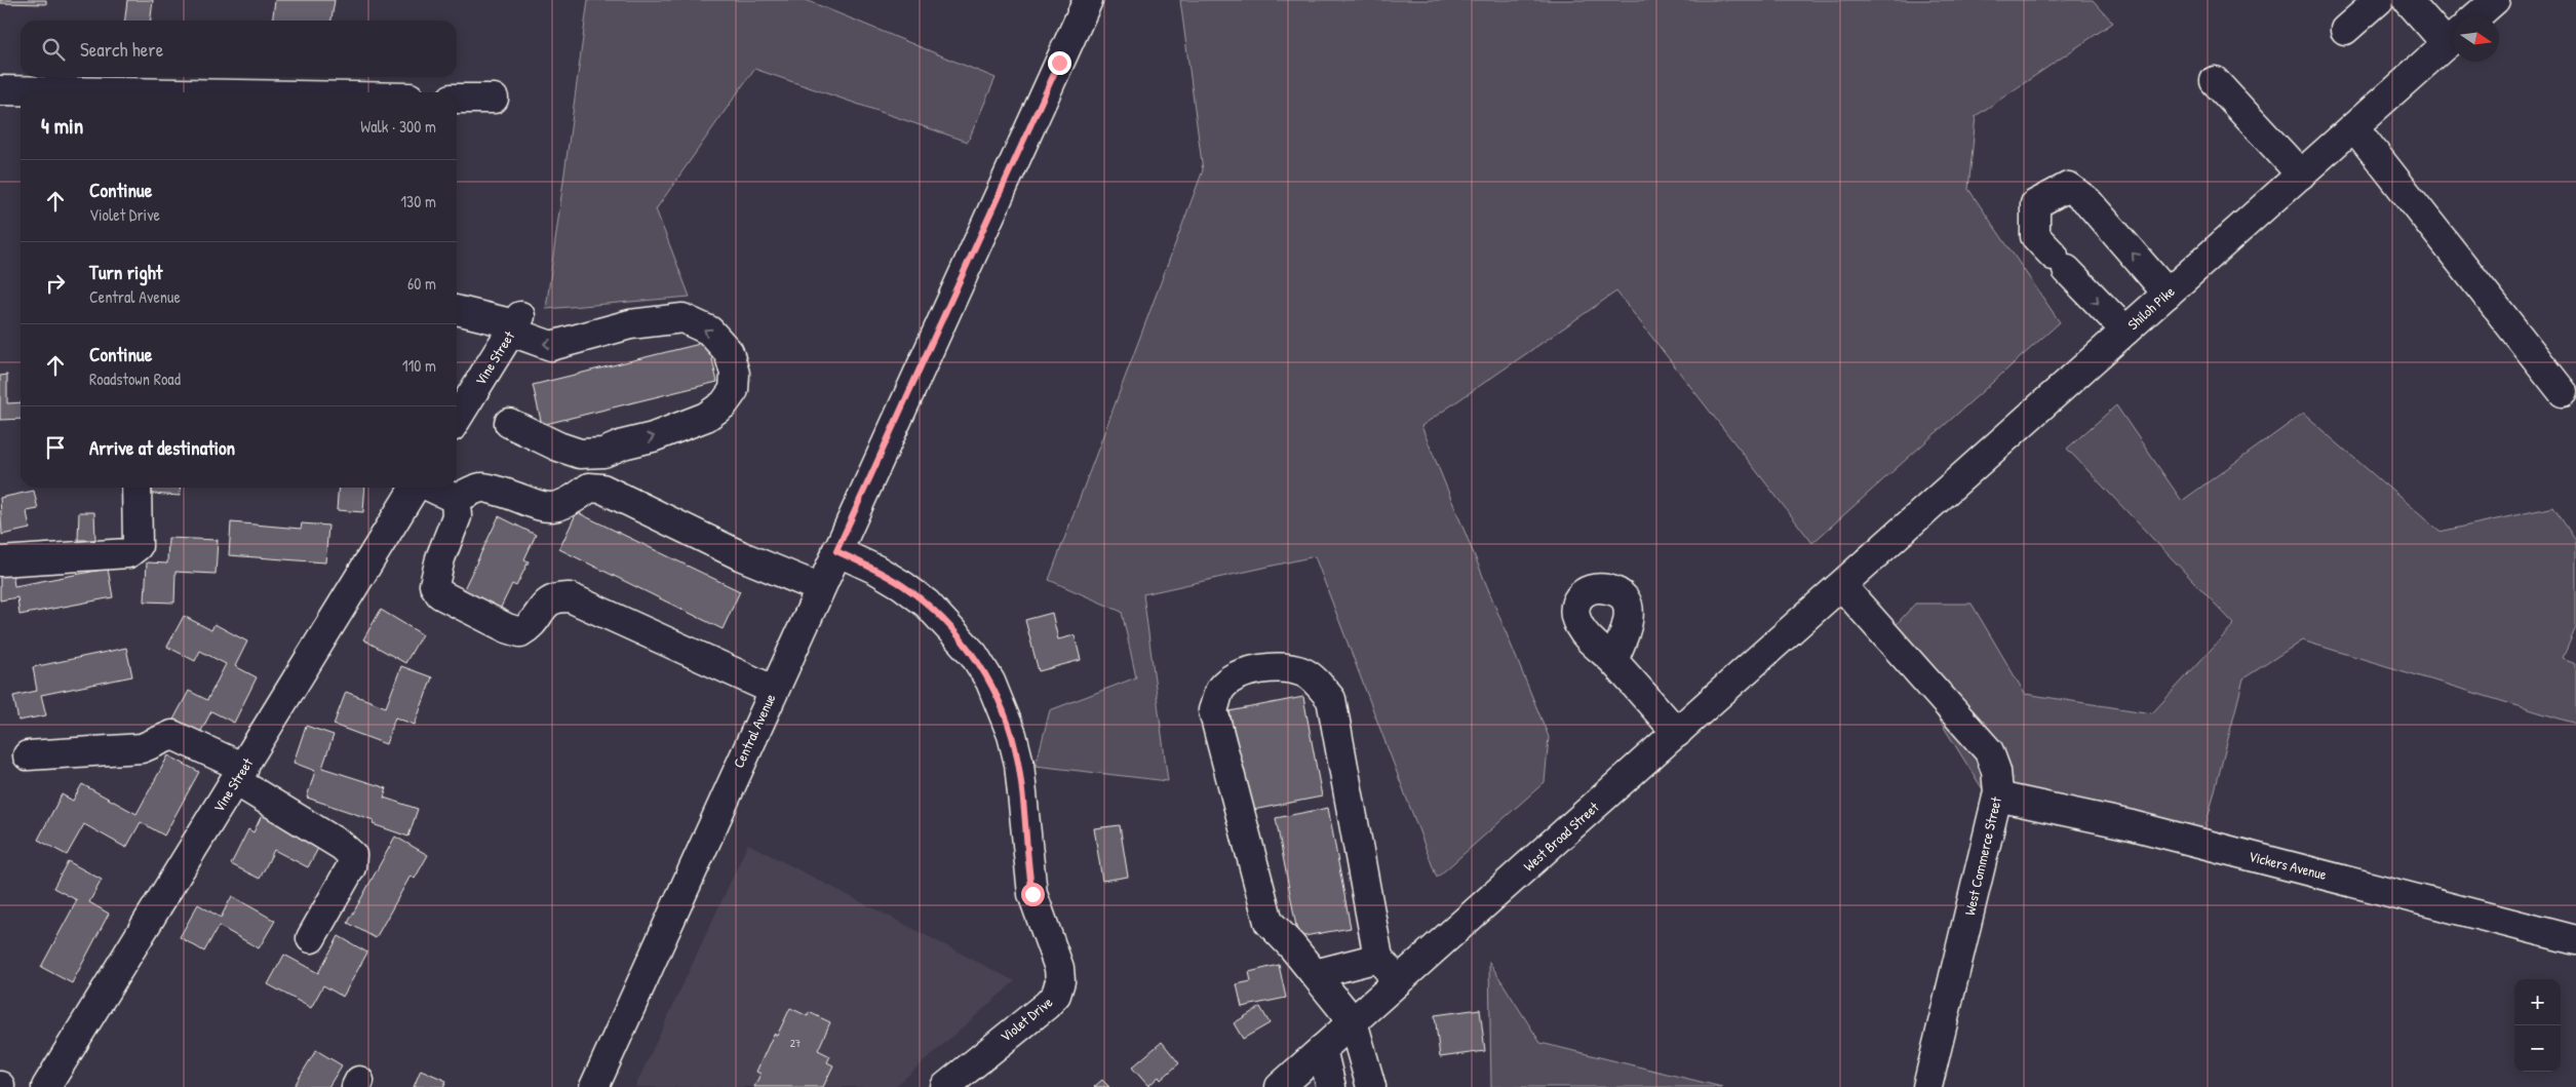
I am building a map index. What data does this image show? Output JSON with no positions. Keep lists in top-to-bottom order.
{
  "streets": {
    "main road": [
      "Shiloh Pike",
      "Vine Street",
      "Central Avenue",
      "West Broad Street",
      "West Commerce Street",
      "Vickers Avenue",
      "Violet Drive"
    ]
  },
  "crossings": [
    ["Shiloh Pike", "West Broad Street"],
    ["Shiloh Pike", "West Commerce Street"],
    ["Central Avenue", "Violet Drive"],
    ["West Broad Street", "West Commerce Street"],
    ["West Commerce Street", "Vickers Avenue"]
  ],
  "house_numbers": ["27"],
  "north": "right",
  "page": {
    "search": "Search here",
    "heading": ["4 min", "Walk · 300 m"],
    "list": [
      ["Continue", "Violet Drive", "130 m"],
      ["Turn right", "Central Avenue", "60 m"],
      ["Continue", "Roadstown Road", "110 m"],
      "Arrive at destination"
    ],
    "map_buttons": ["+", "−"]
  }
}
